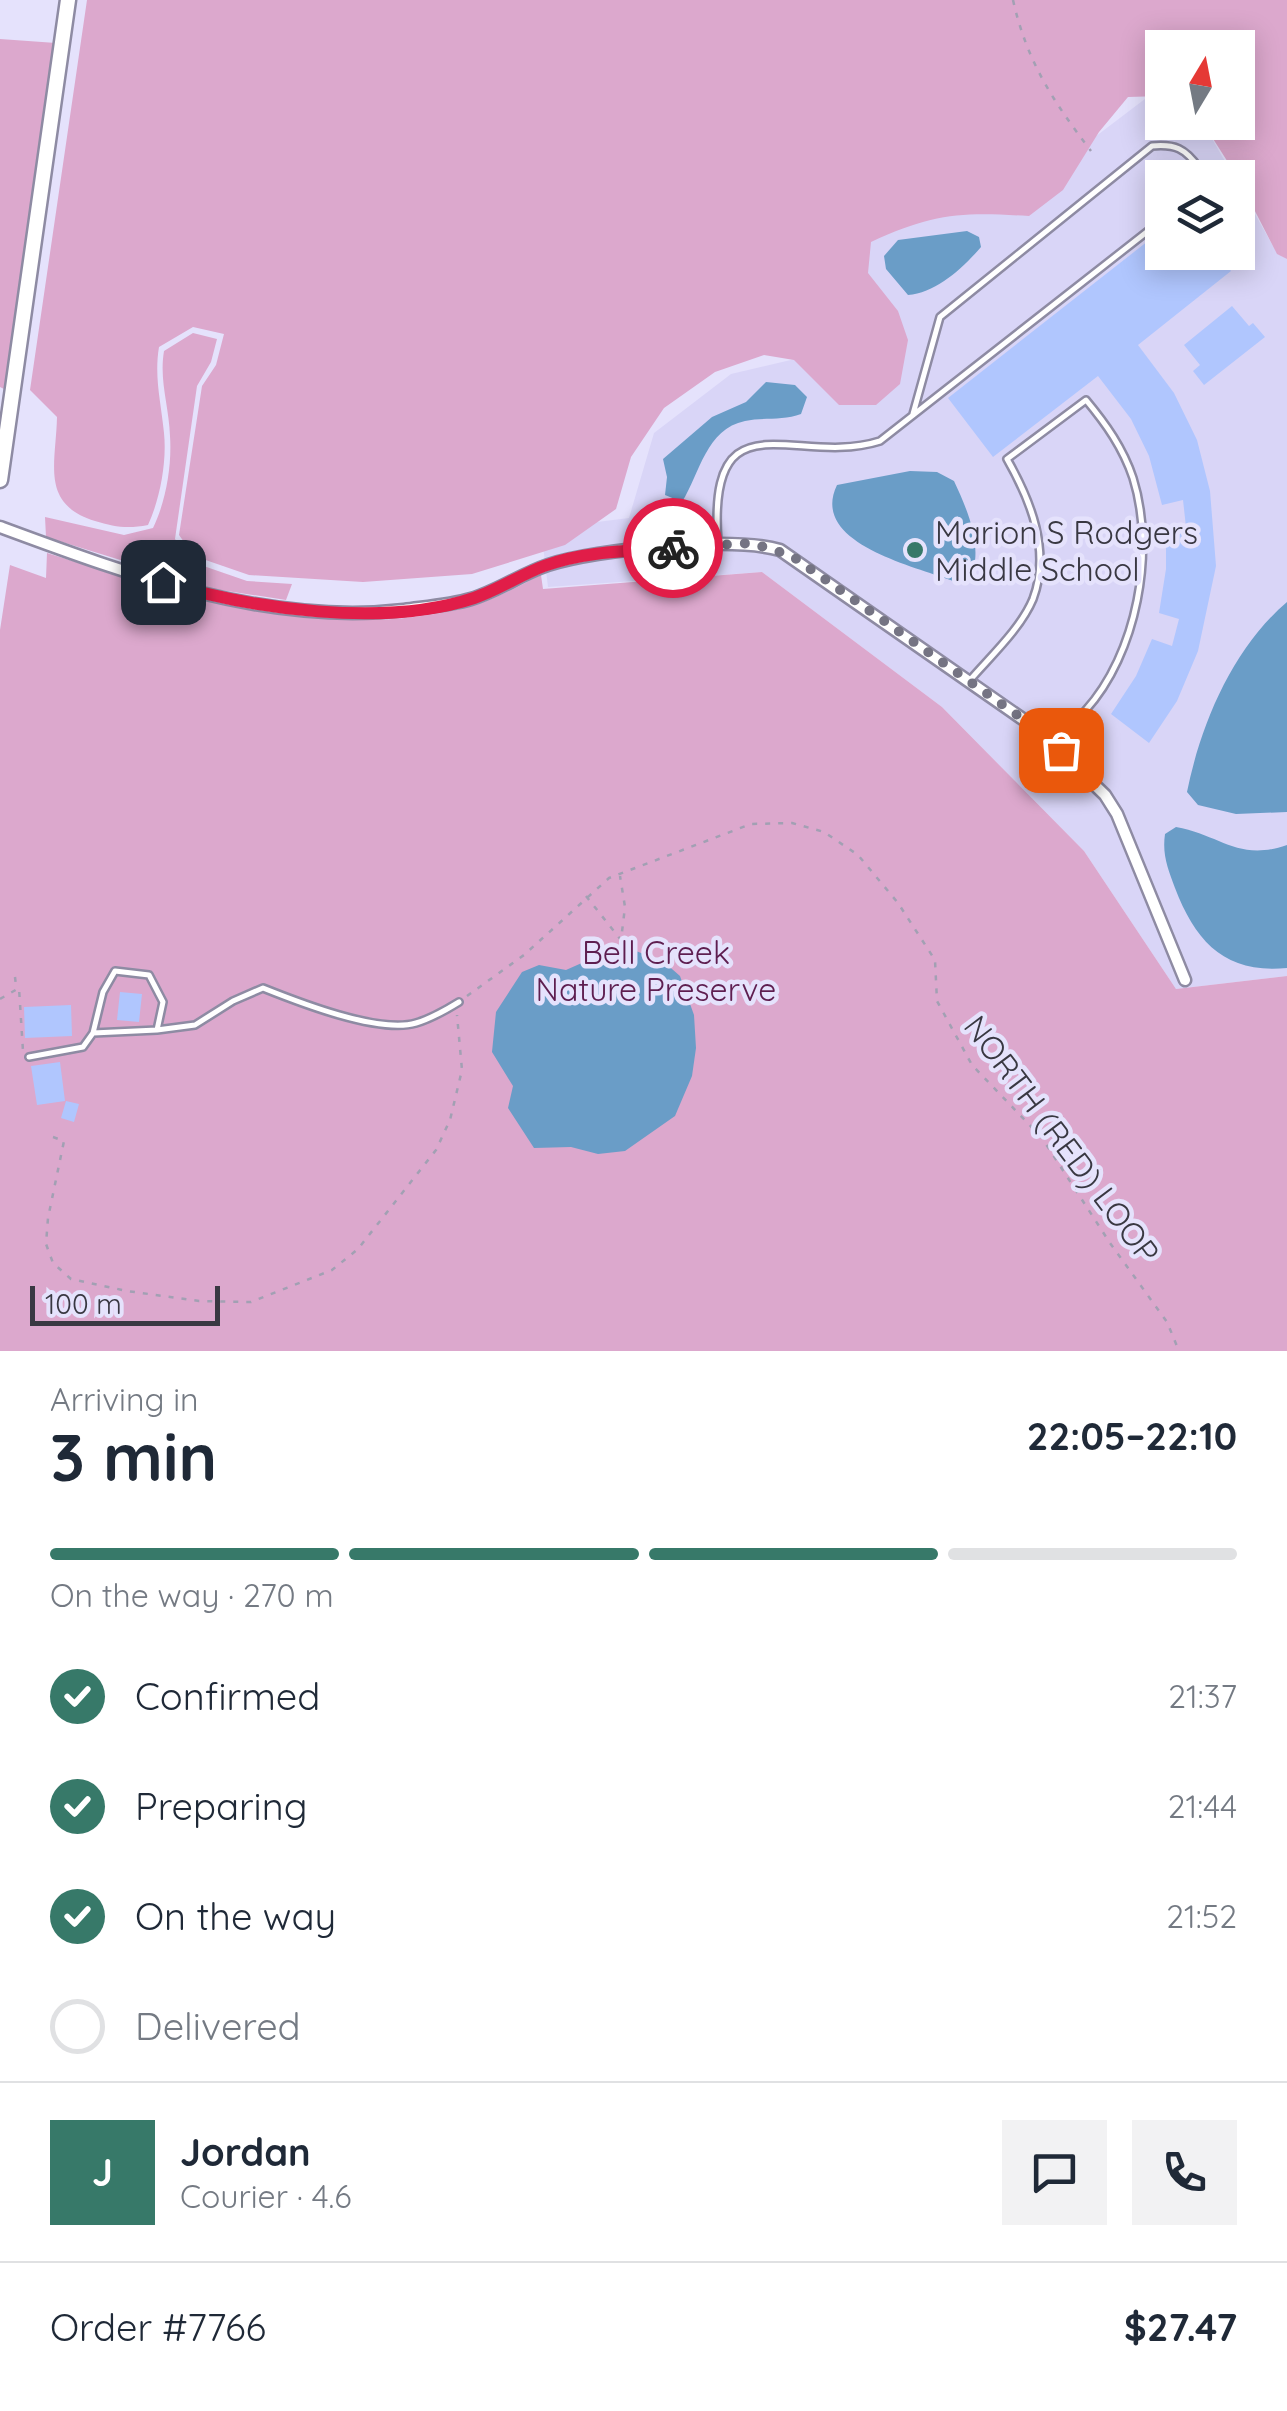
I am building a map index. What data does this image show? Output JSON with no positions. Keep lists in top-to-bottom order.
{
  "streets": {
    "path": ["NORTH (RED) LOOP"]
  },
  "parks": ["Bell Creek Nature Preserve"],
  "places": ["Marion S Rodgers Middle School"],
  "scale_bar": "100 m",
  "north": "top",
  "page": {
    "scale": "100 m",
    "heading": ["3 min", "Arriving in", "22:05–22:10"],
    "panel": [
      "Jordan",
      "Courier · 4.6",
      "Order #7766",
      "$27.47"
    ],
    "bar": "On the way · 270 m",
    "list": [
      ["Confirmed", "21:37"],
      ["Preparing", "21:44"],
      ["On the way", "21:52"],
      "Delivered"
    ],
    "round": "J"
  }
}
